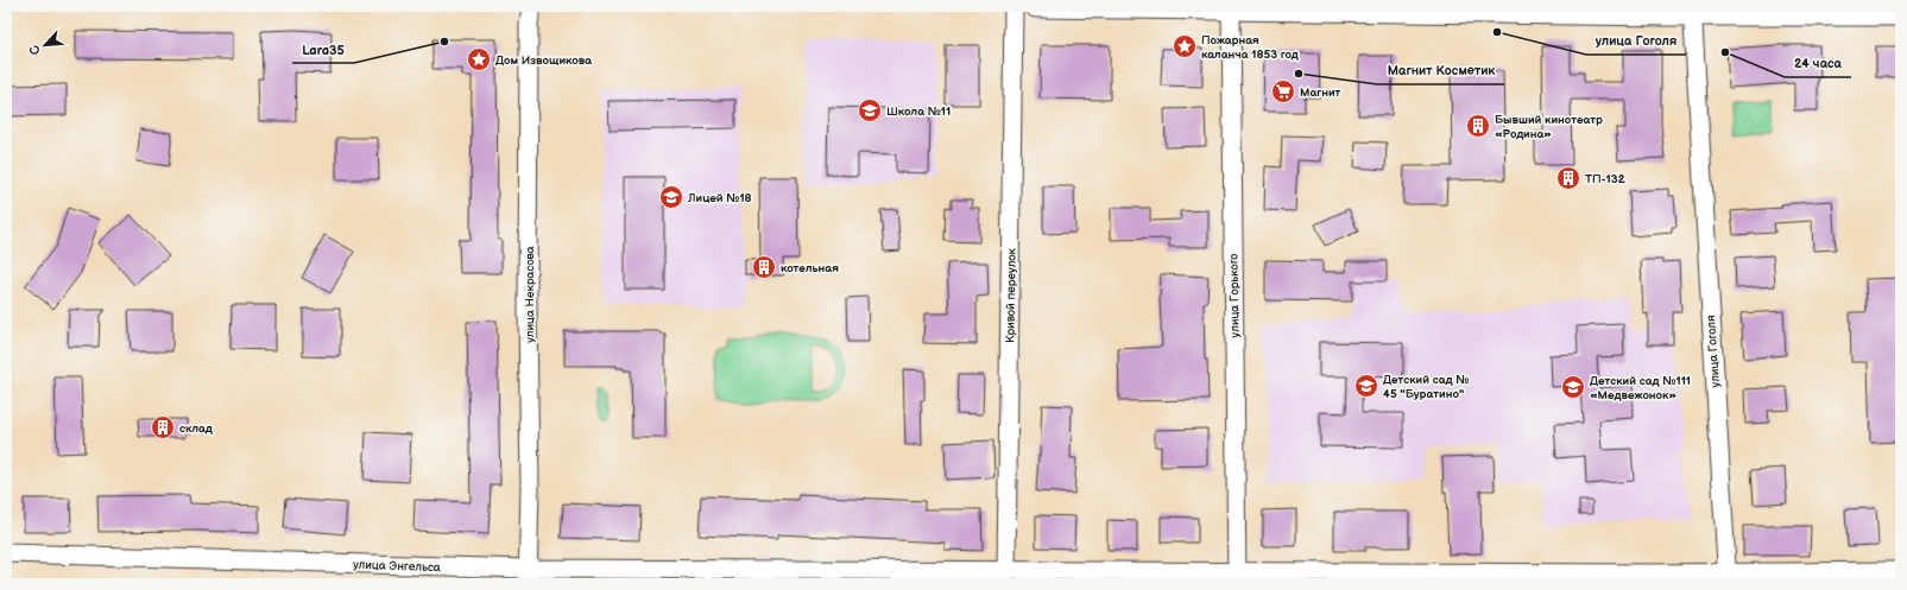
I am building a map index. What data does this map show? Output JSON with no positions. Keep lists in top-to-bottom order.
{
  "streets": {
    "street": [
      "улица Некрасова",
      "Кривой переулок",
      "улица Горького",
      "улица Гоголя",
      "улица Энгельса"
    ]
  },
  "crossings": [
    ["улица Некрасова", "улица Энгельса"],
    ["Кривой переулок", "улица Энгельса"],
    ["улица Горького", "улица Энгельса"],
    ["улица Гоголя", "улица Энгельса"]
  ],
  "places": {
    "other": [
      "улица Гоголя",
      "Lara35",
      "24 часа",
      "Магнит Косметик"
    ],
    "place": ["Пожарная каланча 1853 год", "Дом Извощикова"],
    "supermarket": ["Магнит"],
    "school or university": [
      "Школа №11",
      "Лицей №18",
      "Детский сад № 45 \"Буратино\"",
      "Детский сад №111 «Медвежонок»"
    ],
    "building": [
      "Бывший кинотеатр «Родина»",
      "ТП-132",
      "котельная",
      "склад"
    ]
  },
  "north": "bottom left"
}
